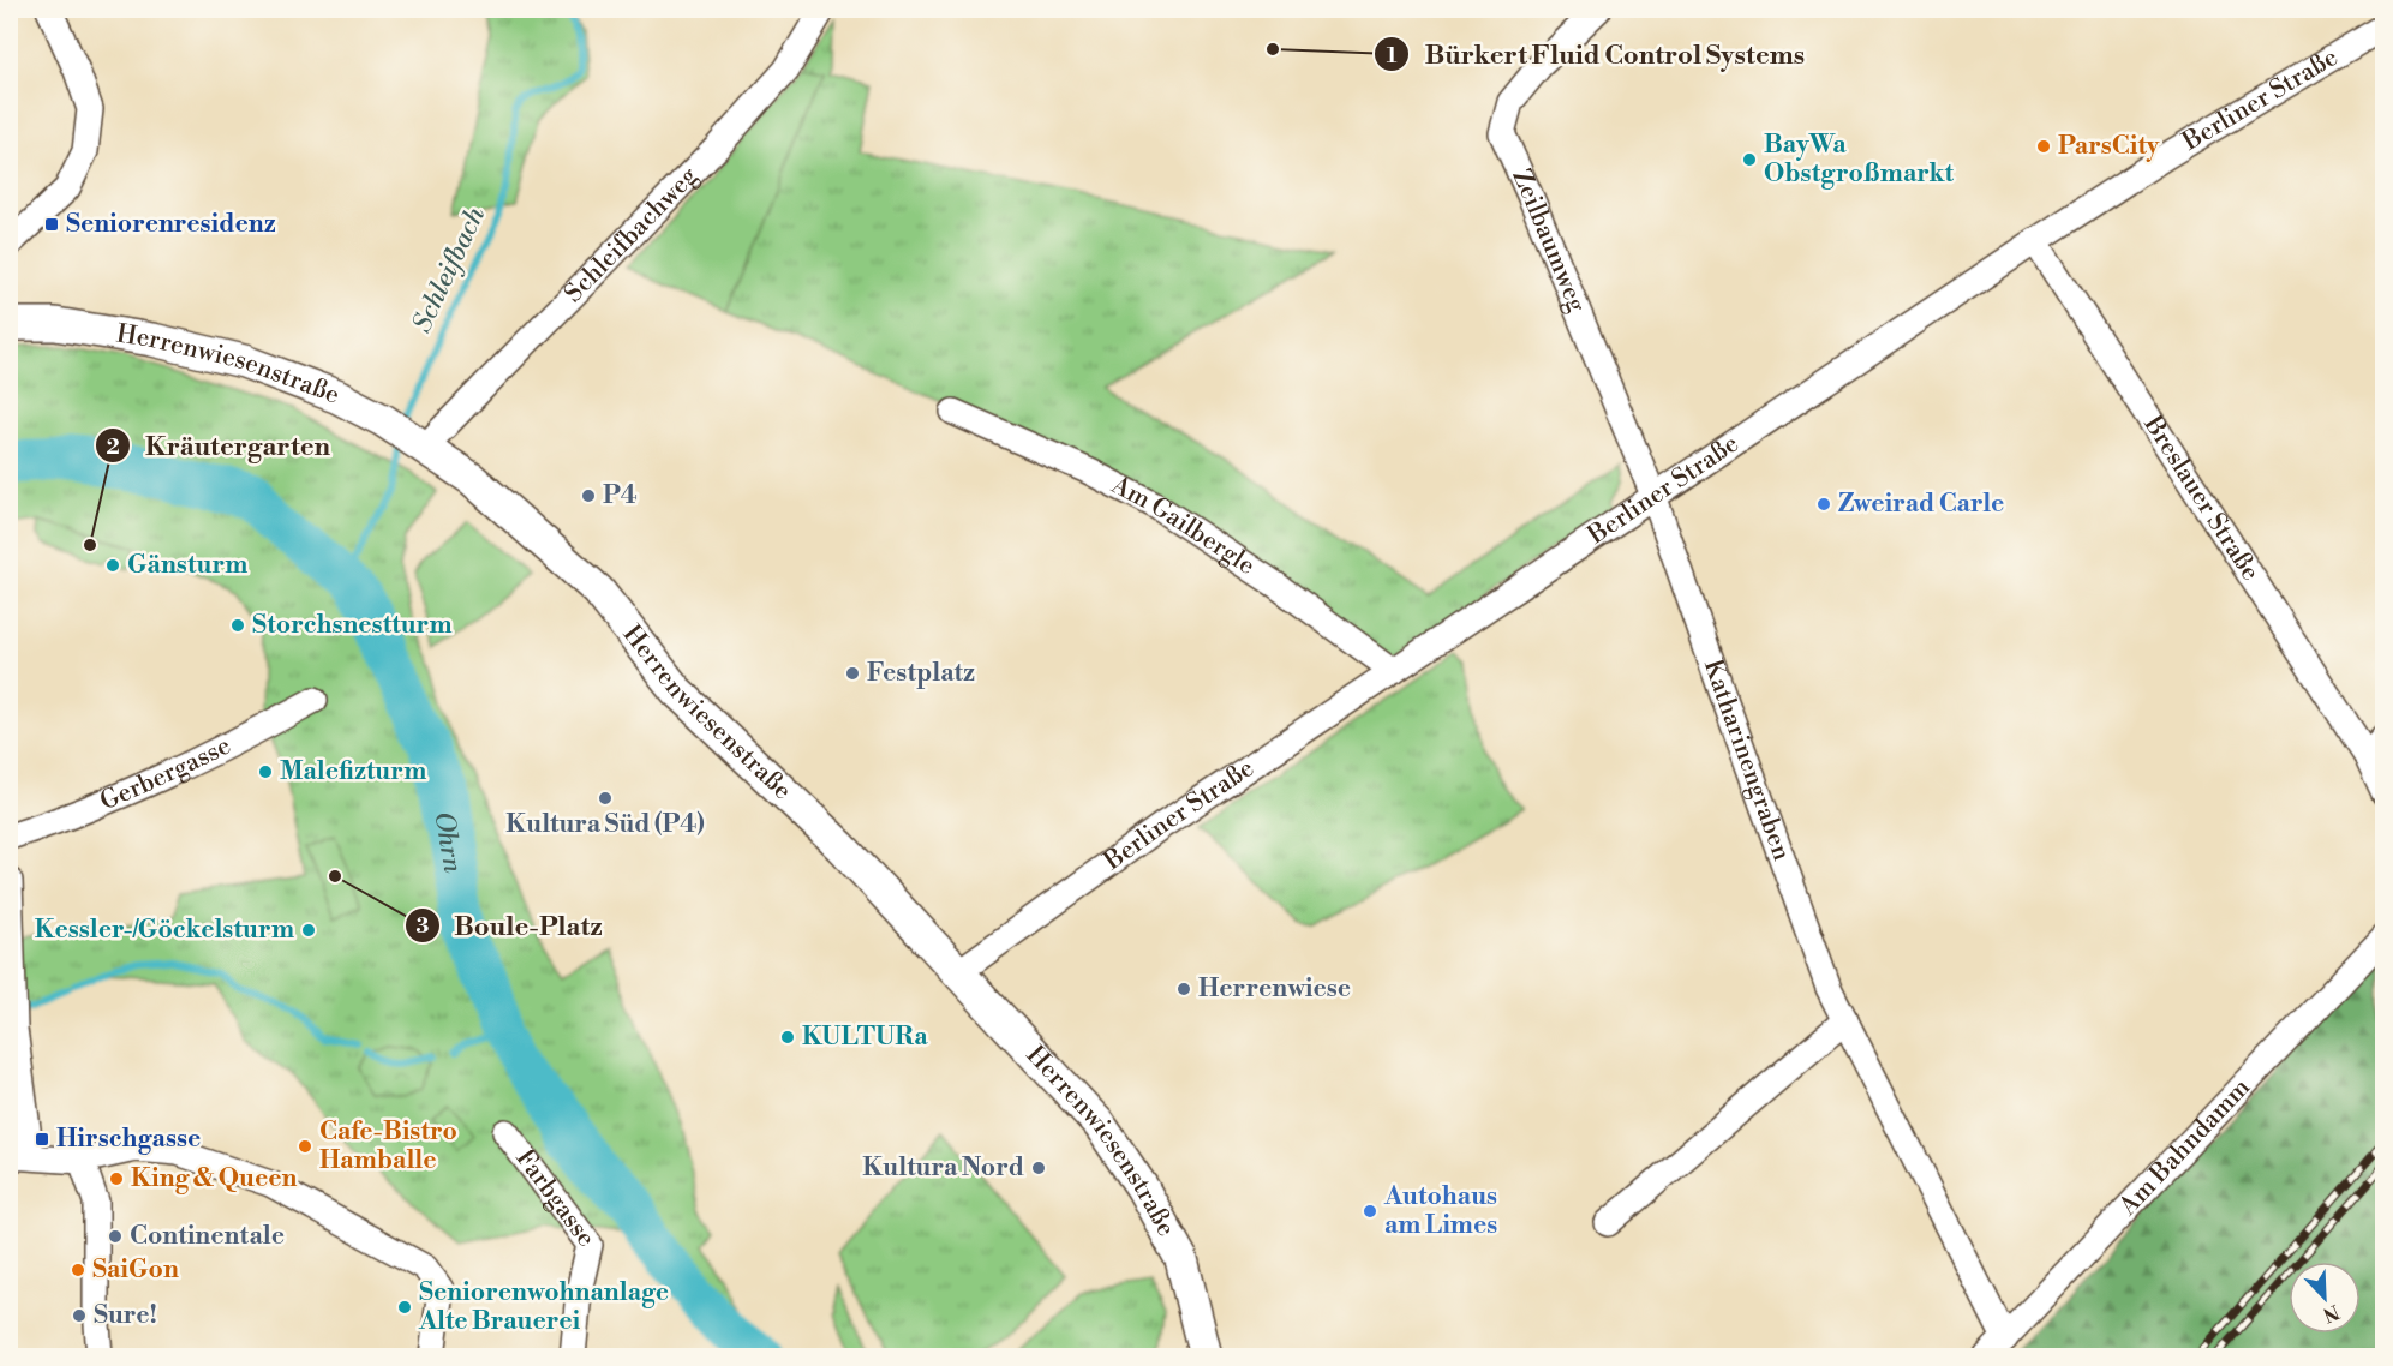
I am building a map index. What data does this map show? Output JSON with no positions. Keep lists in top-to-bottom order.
{
  "streets": {
    "street": [
      "Berliner Straße",
      "Schleifbachweg",
      "Zeilbaumweg",
      "Herrenwiesenstraße",
      "Breslauer Straße",
      "Am Gailbergle",
      "Katharinengraben",
      "Gerbergasse",
      "Am Bahndamm",
      "Farbgasse"
    ]
  },
  "crossings": [
    ["Berliner Straße", "Zeilbaumweg"],
    ["Berliner Straße", "Herrenwiesenstraße"],
    ["Berliner Straße", "Breslauer Straße"],
    ["Berliner Straße", "Am Gailbergle"],
    ["Berliner Straße", "Katharinengraben"],
    ["Schleifbachweg", "Herrenwiesenstraße"],
    ["Zeilbaumweg", "Katharinengraben"],
    ["Katharinengraben", "Am Bahndamm"]
  ],
  "water": ["Schleifbach", "Ohrn"],
  "places": {
    "other": [
      "Bürkert Fluid Control Systems",
      "ParsCity",
      "BayWa Obstgroßmarkt",
      "P4",
      "Zweirad Carle",
      "Kräutergarten",
      "Gänsturm",
      "Storchsnestturm",
      "Festplatz",
      "Malefizturm",
      "Kultura Süd (P4)",
      "Boule-Platz",
      "Kessler-/Göckelsturm",
      "Herrenwiese",
      "KULTURa",
      "Cafe-Bistro Hamballe",
      "Kultura Nord",
      "King & Queen",
      "Autohaus am Limes",
      "Continentale",
      "SaiGon",
      "Seniorenwohnanlage Alte Brauerei",
      "Sure!"
    ],
    "transit": ["Seniorenresidenz", "Hirschgasse"]
  },
  "north": "bottom right"
}
